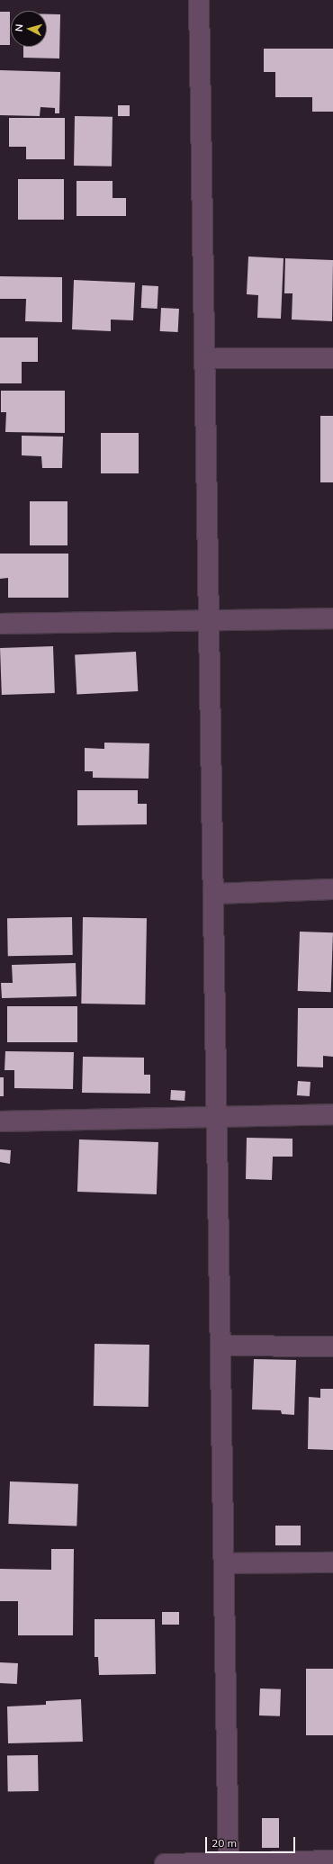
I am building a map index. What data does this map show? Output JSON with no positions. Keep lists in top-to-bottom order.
{
  "scale_bar": "20 m",
  "north": "left"
}
